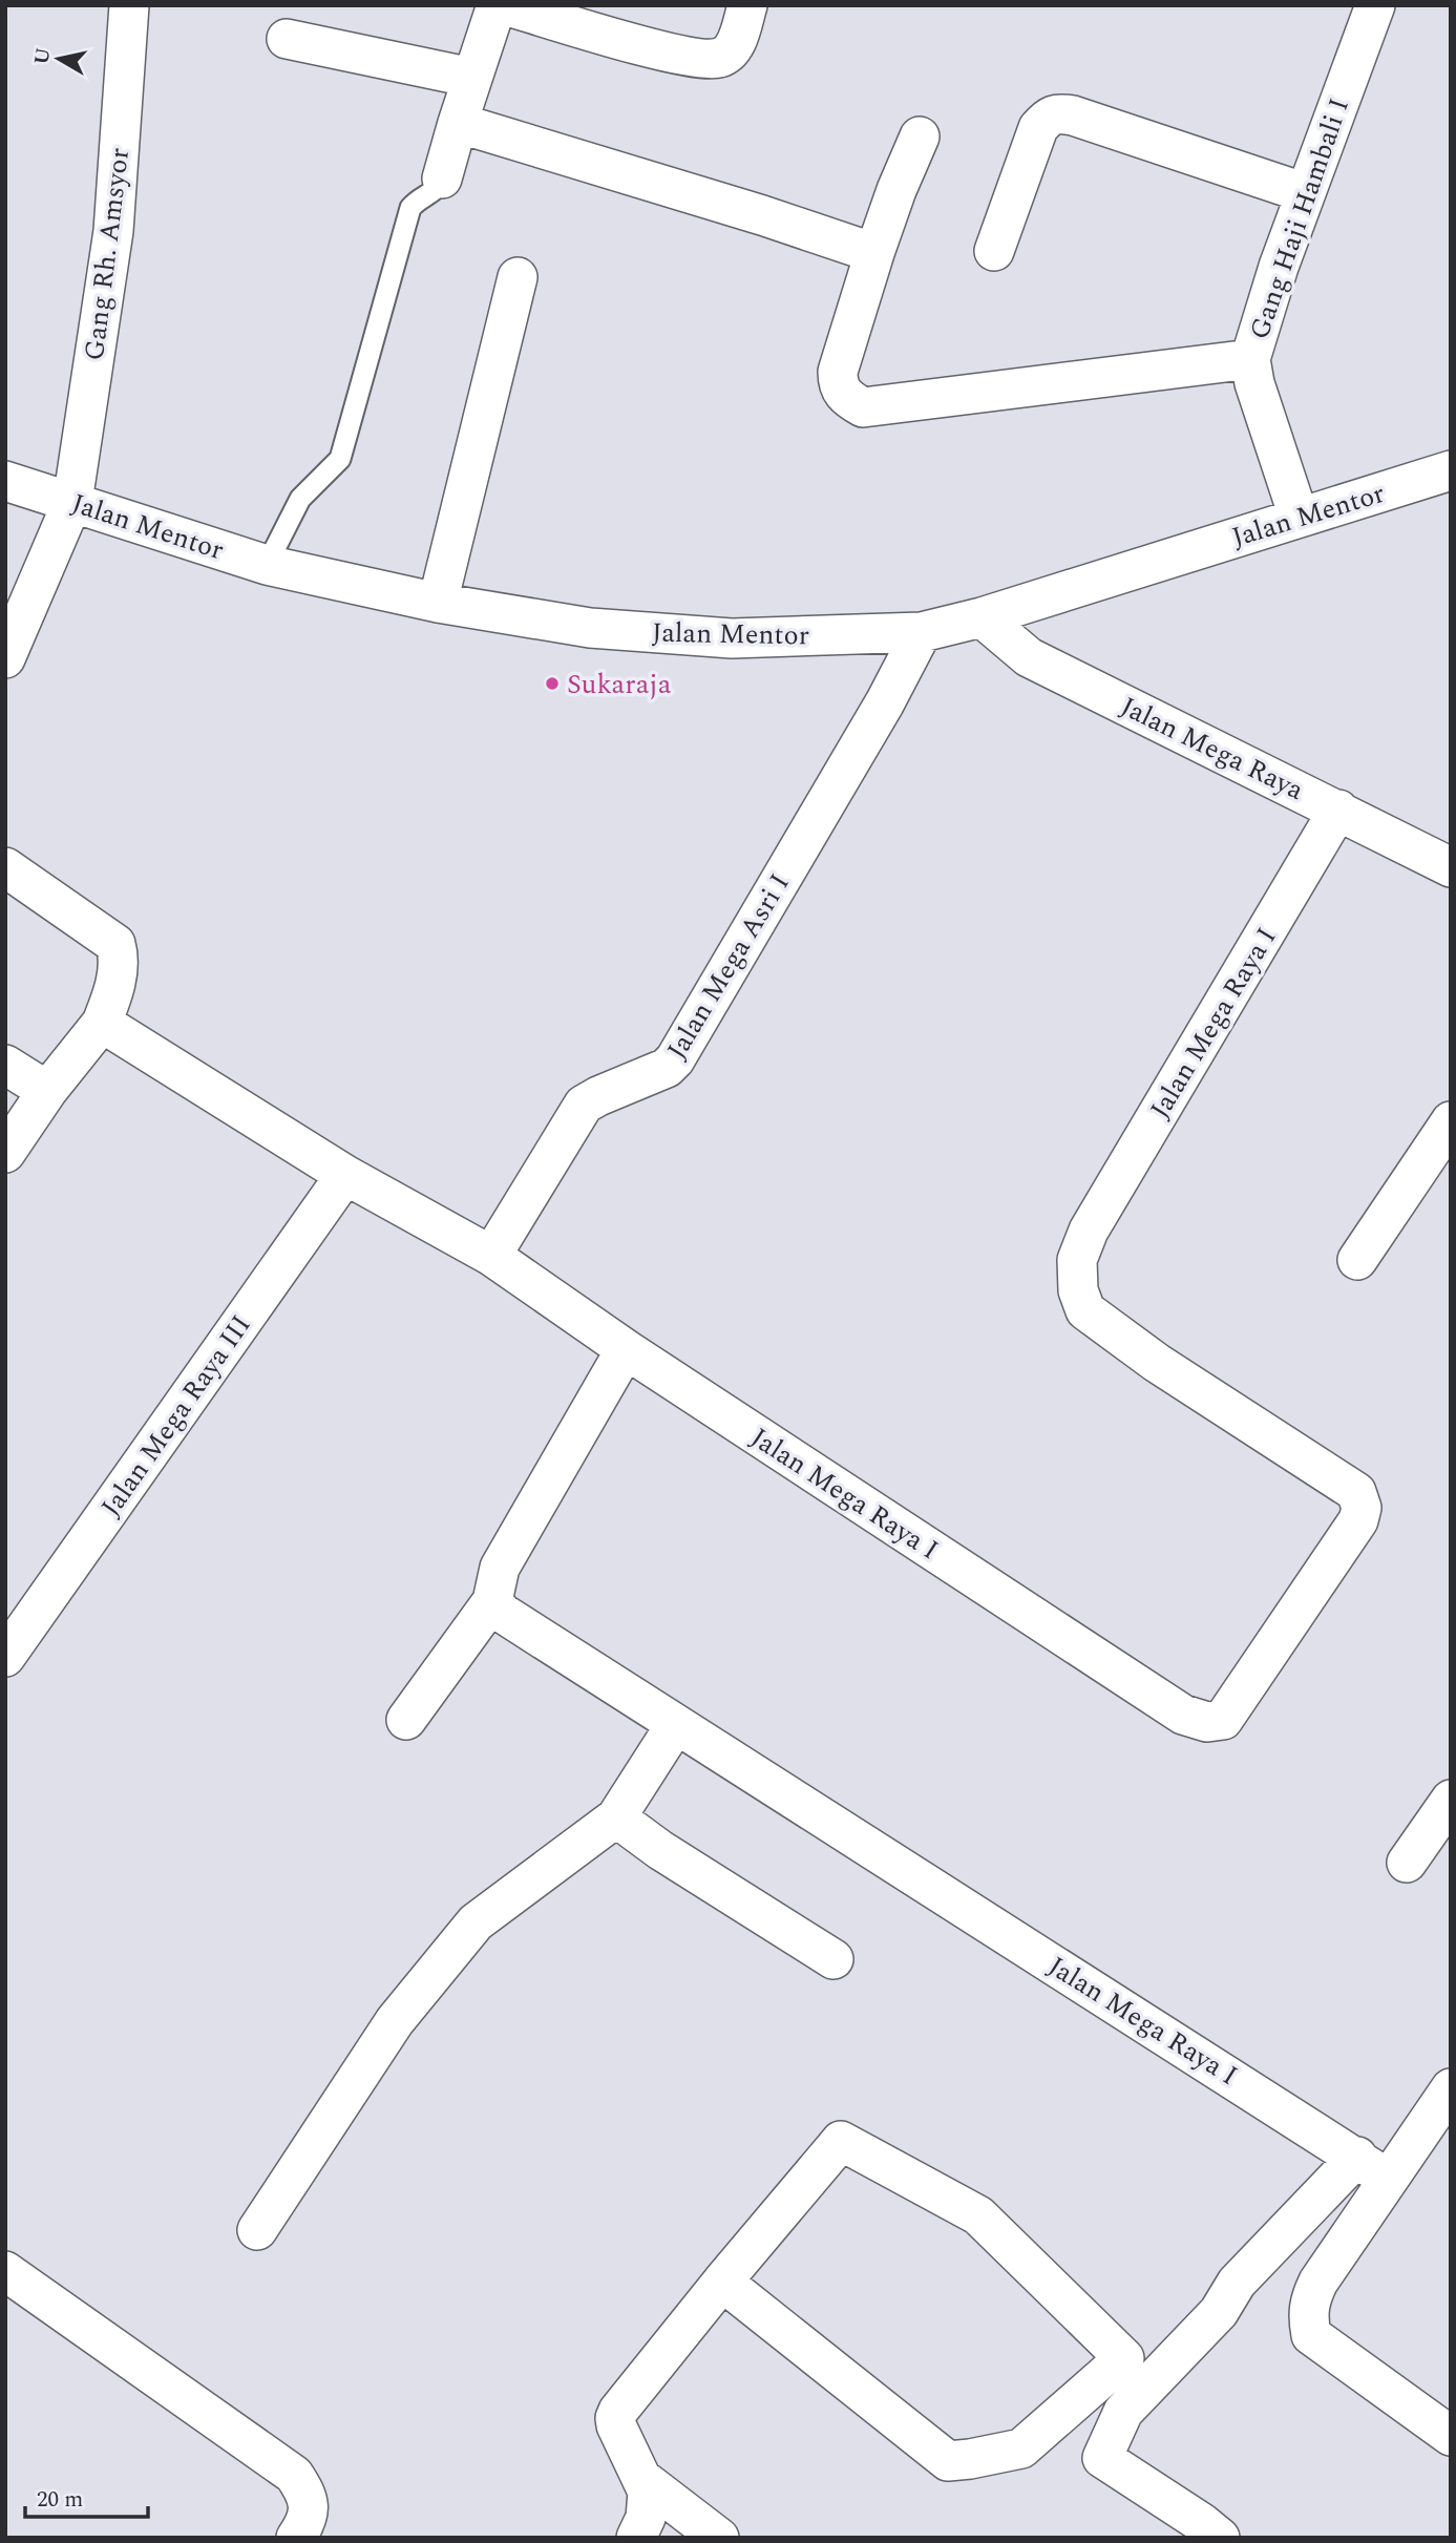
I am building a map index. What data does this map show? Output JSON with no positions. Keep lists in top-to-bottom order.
{
  "streets": {
    "street": [
      "Gang Haji Hambali I",
      "Gang Rh. Amsyor",
      "Jalan Mentor",
      "Jalan Mega Raya",
      "Jalan Mega Asri I",
      "Jalan Mega Raya I",
      "Jalan Mega Raya III"
    ]
  },
  "crossings": [
    ["Gang Haji Hambali I", "Jalan Mentor"],
    ["Gang Rh. Amsyor", "Jalan Mentor"],
    ["Jalan Mentor", "Jalan Mega Raya"],
    ["Jalan Mentor", "Jalan Mega Asri I"],
    ["Jalan Mega Raya", "Jalan Mega Raya I"]
  ],
  "places": ["Sukaraja"],
  "scale_bar": "20 m",
  "north": "left"
}
